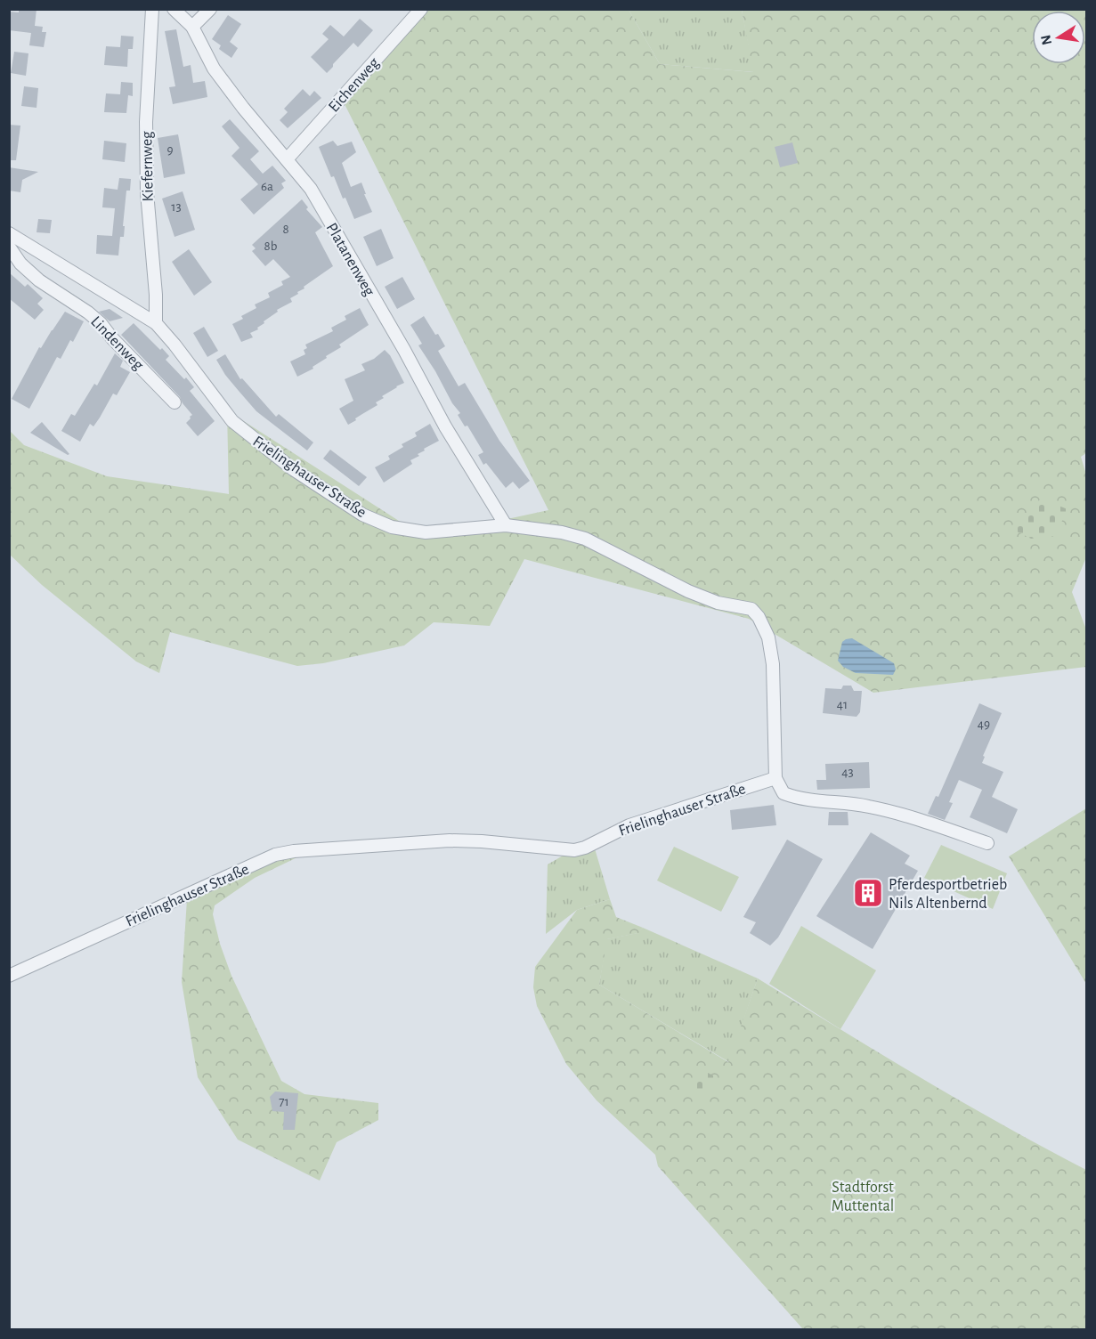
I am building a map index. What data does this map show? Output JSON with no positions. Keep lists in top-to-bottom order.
{
  "streets": {
    "street": [
      "Eichenweg",
      "Kiefernweg",
      "Platanenweg",
      "Lindenweg",
      "Frielinghauser Straße"
    ]
  },
  "crossings": [
    ["Eichenweg", "Platanenweg"],
    ["Kiefernweg", "Frielinghauser Straße"],
    ["Platanenweg", "Frielinghauser Straße"],
    ["Lindenweg", "Frielinghauser Straße"]
  ],
  "parks": ["Stadtforst Muttental"],
  "places": {
    "building": ["Pferdesportbetrieb Nils Altenbernd"]
  },
  "house_numbers": [
    "9",
    "6a",
    "13",
    "8",
    "8b",
    "41",
    "49",
    "43",
    "71"
  ],
  "north": "left"
}
